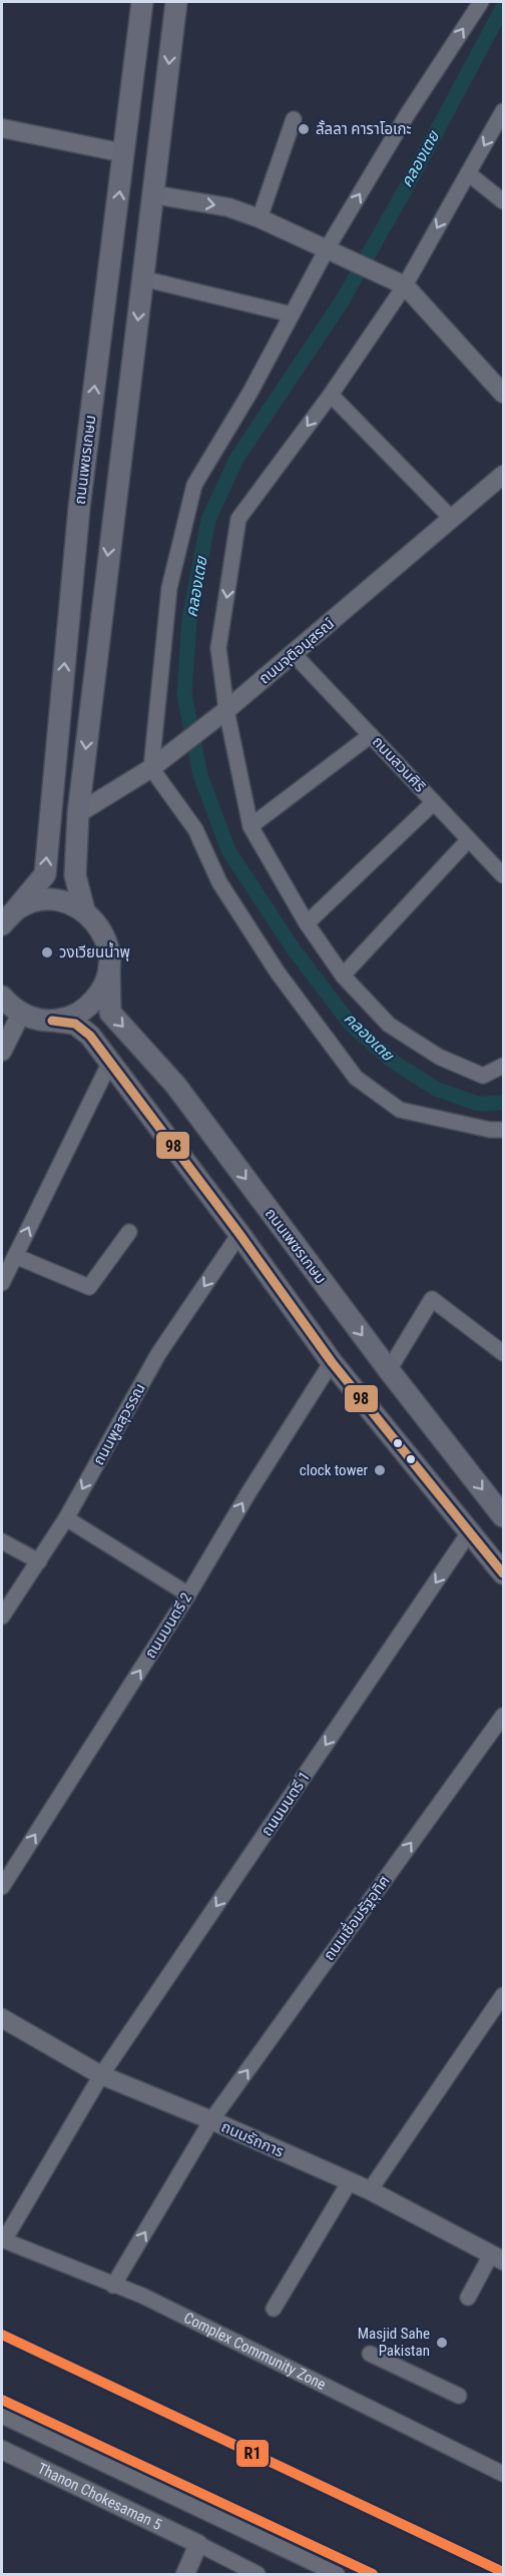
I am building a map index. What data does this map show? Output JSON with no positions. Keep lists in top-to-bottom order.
{
  "streets": {
    "main road": ["ถนนเพชรเกษม"],
    "street": [
      "ถนนจุติอนุสรณ์",
      "ถนนสวนศิริ",
      "ถนนพูลสุวรรณ",
      "ถนนมนตรี 2",
      "ถนนมนตรี 1",
      "ถนนเชื่อมรัฐอุทิศ",
      "ถนนรัถการ",
      "Complex Community Zone",
      "Thanon Chokesaman 5"
    ]
  },
  "crossings": [
    ["ถนนจุติอนุสรณ์", "ถนนสวนศิริ"],
    ["ถนนมนตรี 1", "ถนนรัถการ"],
    ["ถนนมนตรี 1", "Complex Community Zone"],
    ["ถนนเชื่อมรัฐอุทิศ", "ถนนรัถการ"],
    ["ถนนเชื่อมรัฐอุทิศ", "Complex Community Zone"]
  ],
  "one_way": [
    "ถนนพูลสุวรรณ",
    "ถนนมนตรี 2",
    "ถนนมนตรี 1",
    "ถนนเชื่อมรัฐอุทิศ"
  ],
  "water": ["คลองเตย"],
  "places": [
    "ลั้ลลา คาราโอเกะ",
    "วงเวียนน้ำพุ",
    "clock tower",
    "Masjid Sahe Pakistan"
  ],
  "lines": ["transit line 98", "transit line R1"]
}
